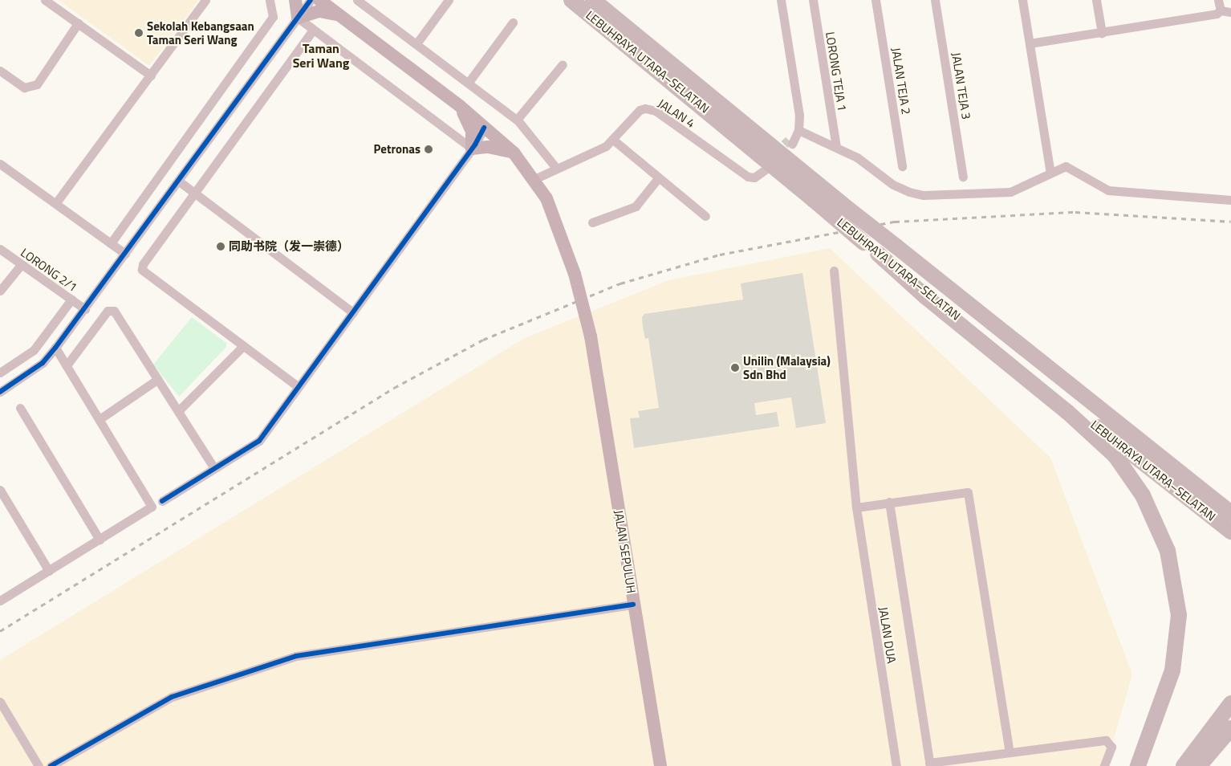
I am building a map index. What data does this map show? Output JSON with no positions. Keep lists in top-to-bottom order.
{
  "streets": {
    "highway": ["LEBUHRAYA UTARA–SELATAN"],
    "main road": ["JALAN SEPULUH"],
    "street": [
      "LORONG TEJA 1",
      "JALAN TEJA 2",
      "JALAN TEJA 3",
      "JALAN 4",
      "LORONG 2/1",
      "JALAN DUA"
    ]
  },
  "crossings": [
    ["JALAN 4", "JALAN SEPULUH"]
  ],
  "districts": ["Taman Seri Wang"],
  "places": [
    "Sekolah Kebangsaan Taman Seri Wang",
    "Petronas",
    "同助书院（发一崇德）",
    "Unilin (Malaysia) Sdn Bhd"
  ]
}
